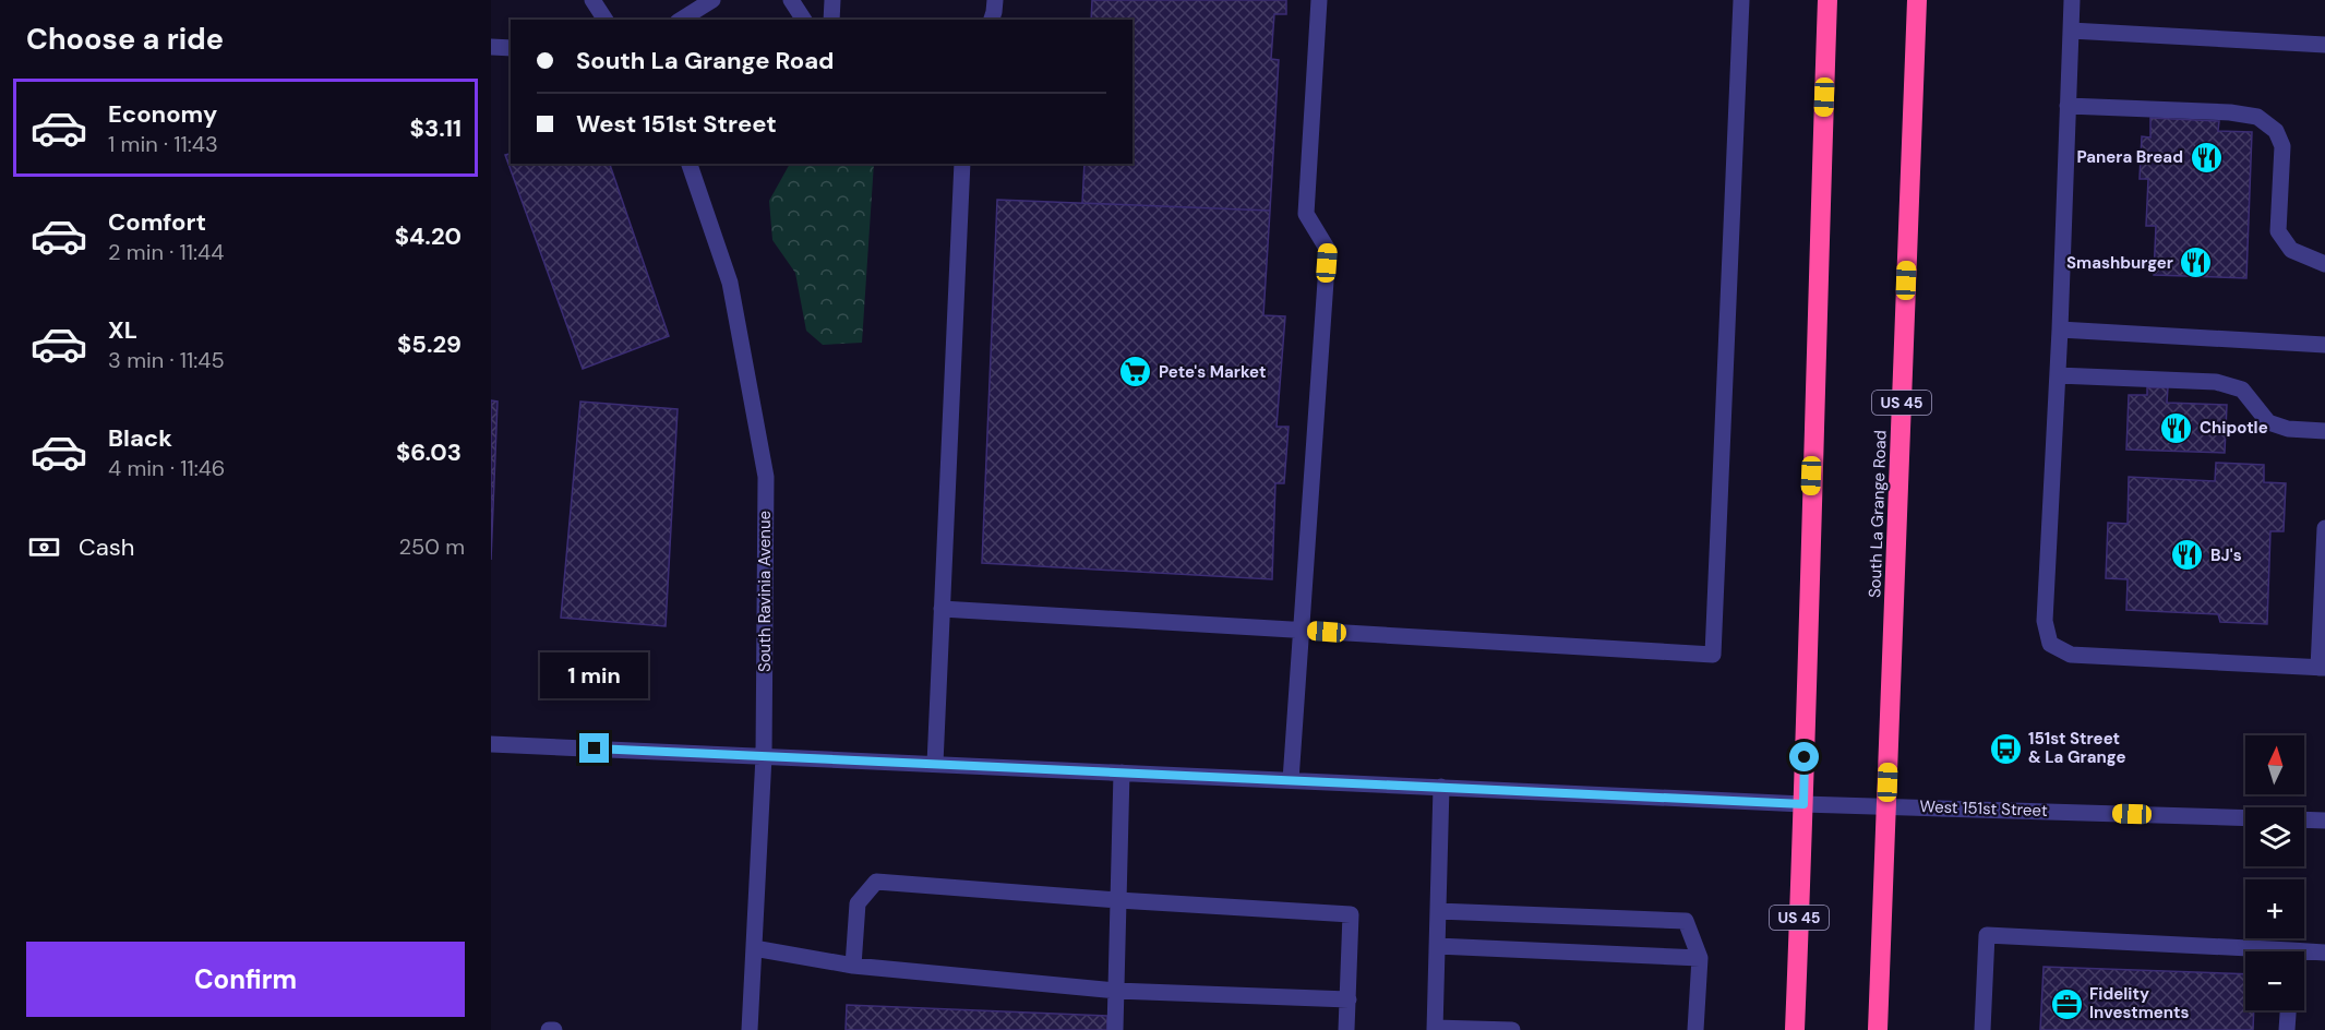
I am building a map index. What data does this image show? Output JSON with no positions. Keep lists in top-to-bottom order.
{
  "streets": {
    "highway": ["US 45", "South La Grange Road"],
    "street": ["South Ravinia Avenue", "West 151st Street"]
  },
  "crossings": [
    ["US 45", "West 151st Street"],
    ["South La Grange Road", "West 151st Street"],
    ["South Ravinia Avenue", "West 151st Street"]
  ],
  "places": {
    "restaurant": [
      "Panera Bread",
      "Smashburger",
      "Chipotle",
      "BJ's"
    ],
    "supermarket": ["Pete's Market"],
    "bus stop": ["151st Street & La Grange"],
    "office": ["Fidelity Investments"]
  },
  "north": "top",
  "page": {
    "heading": "Choose a ride",
    "banner": ["South La Grange Road", "West 151st Street"],
    "list": [
      {
        "name": "Economy",
        "note": "1 min · 11:43",
        "value": "$3.11"
      },
      {
        "name": "Comfort",
        "note": "2 min · 11:44",
        "value": "$4.20"
      },
      {
        "name": "XL",
        "note": "3 min · 11:45",
        "value": "$5.29"
      },
      {
        "name": "Black",
        "note": "4 min · 11:46",
        "value": "$6.03"
      }
    ],
    "pay": ["Cash", "250 m"],
    "bubble": "1 min",
    "map_buttons": ["+", "−"],
    "buttons": "Confirm"
  }
}
